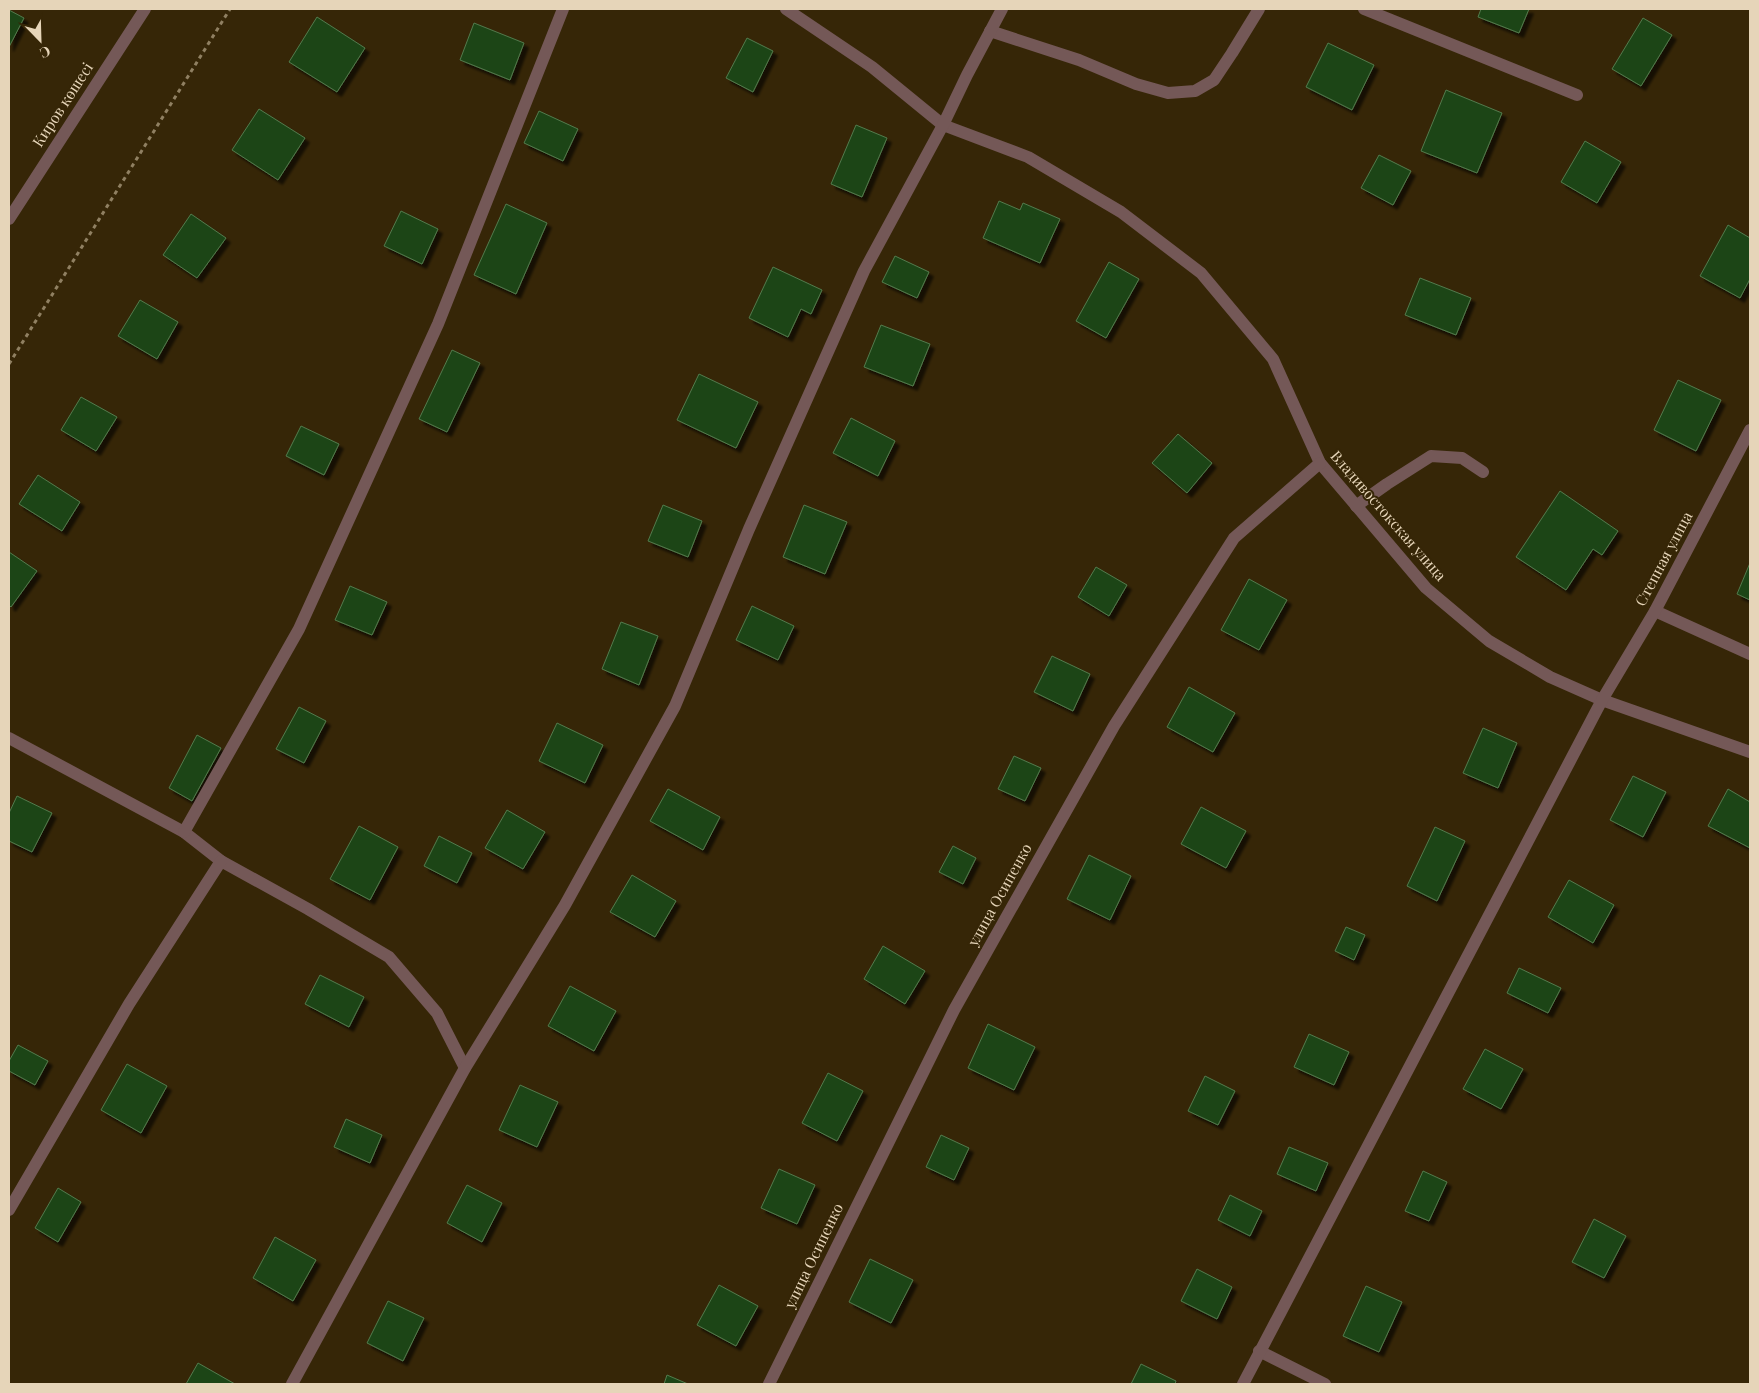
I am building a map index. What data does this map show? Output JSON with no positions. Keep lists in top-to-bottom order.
{
  "streets": {
    "street": [
      "Киров көшесі",
      "Владивостокская улица",
      "Степная улица",
      "улица Осипенко"
    ]
  },
  "crossings": [
    ["Владивостокская улица", "Степная улица"],
    ["Владивостокская улица", "улица Осипенко"]
  ],
  "north": "bottom right"
}
